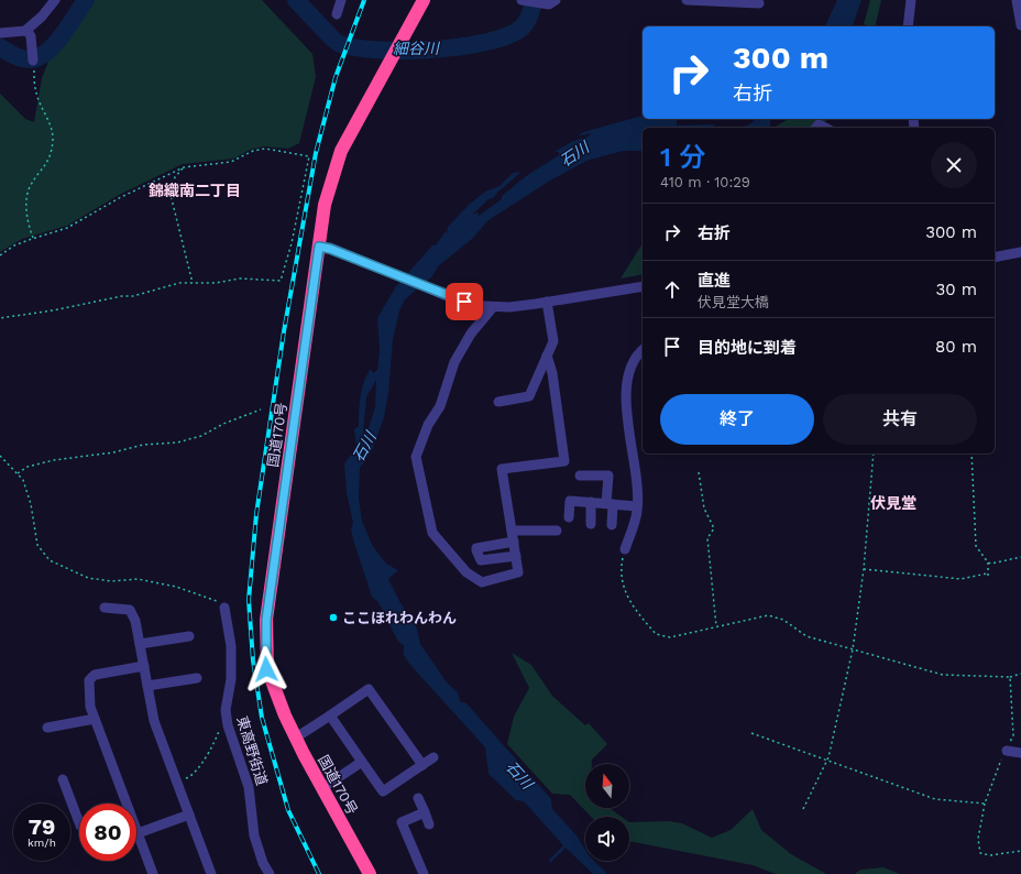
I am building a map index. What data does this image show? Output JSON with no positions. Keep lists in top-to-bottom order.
{
  "streets": {
    "highway": ["国道170号"],
    "street": ["東高野街道"]
  },
  "districts": ["錦織南二丁目", "伏見堂"],
  "water": ["細谷川", "石川"],
  "places": ["ここほれわんわん"],
  "north": "top",
  "page": {
    "turn": ["300 m", "右折"],
    "heading": ["1 分", "410 m · 10:29"],
    "list": [
      {
        "name": "右折",
        "value": "300 m"
      },
      {
        "name": "直進",
        "note": "伏見堂大橋",
        "value": "30 m"
      },
      {
        "name": "目的地に到着",
        "value": "80 m"
      }
    ],
    "buttons": ["終了", "共有"],
    "speed": "79 km/h",
    "limit": "80"
  }
}
